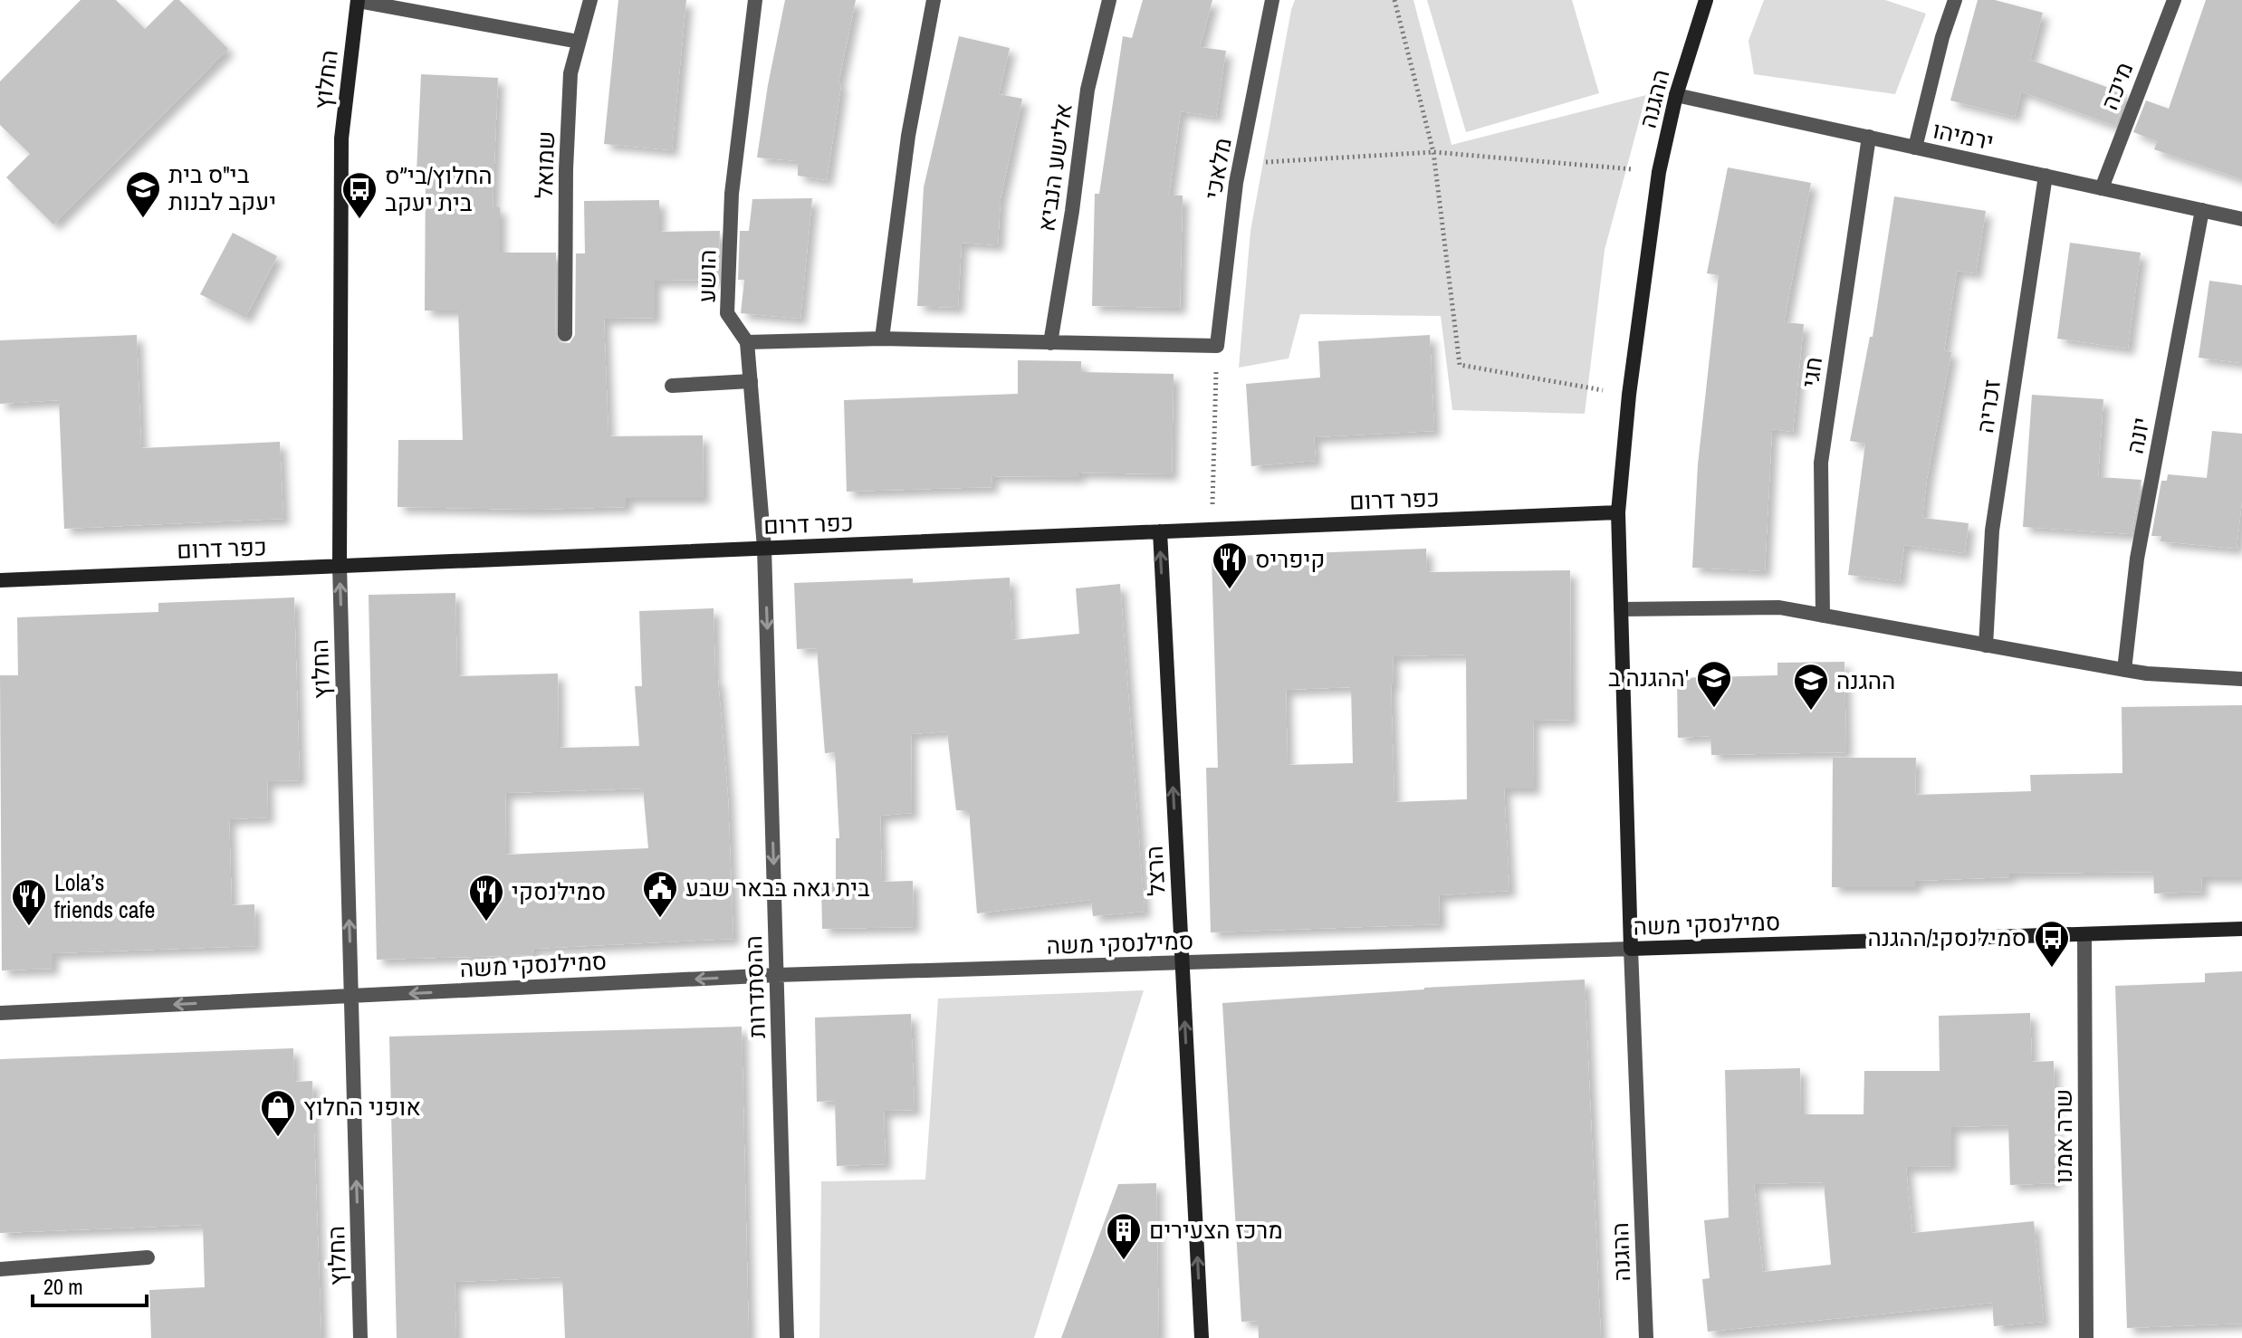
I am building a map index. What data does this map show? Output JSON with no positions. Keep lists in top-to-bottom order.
{
  "streets": {
    "street": [
      "החלוץ",
      "מיכה",
      "ההגנה",
      "ירמיהו",
      "שמואל",
      "אלישע הנביא",
      "מלאכי",
      "הושע",
      "חגי",
      "זכריה",
      "יונה",
      "כפר דרום",
      "הרצל",
      "סמילנסקי משה",
      "ההסתדרות",
      "שרה אמנו"
    ]
  },
  "crossings": [
    ["החלוץ", "כפר דרום"],
    ["החלוץ", "סמילנסקי משה"],
    ["מיכה", "ירמיהו"],
    ["ההגנה", "ירמיהו"],
    ["ההגנה", "כפר דרום"],
    ["ההגנה", "סמילנסקי משה"],
    ["ירמיהו", "חגי"],
    ["ירמיהו", "זכריה"],
    ["ירמיהו", "יונה"],
    ["הושע", "כפר דרום"],
    ["הושע", "ההסתדרות"],
    ["כפר דרום", "הרצל"],
    ["כפר דרום", "ההסתדרות"],
    ["הרצל", "סמילנסקי משה"],
    ["סמילנסקי משה", "ההסתדרות"],
    ["סמילנסקי משה", "שרה אמנו"]
  ],
  "one_way": ["החלוץ", "הרצל", "ההסתדרות"],
  "places": {
    "school or university": ["בי\"ס בית יעקב לבנות", "ההגנה ב'", "ההגנה"],
    "bus stop": ["החלוץ/בי״ס בית יעקב", "סמילנסקי/ההגנה"],
    "restaurant": ["קיפריס", "סמילנסקי", "Lola’s friends cafe"],
    "public building": ["בית גאה בבאר שבע"],
    "shop": ["אופני החלוץ"],
    "building": ["מרכז הצעירים"]
  },
  "scale_bar": "20 m"
}
